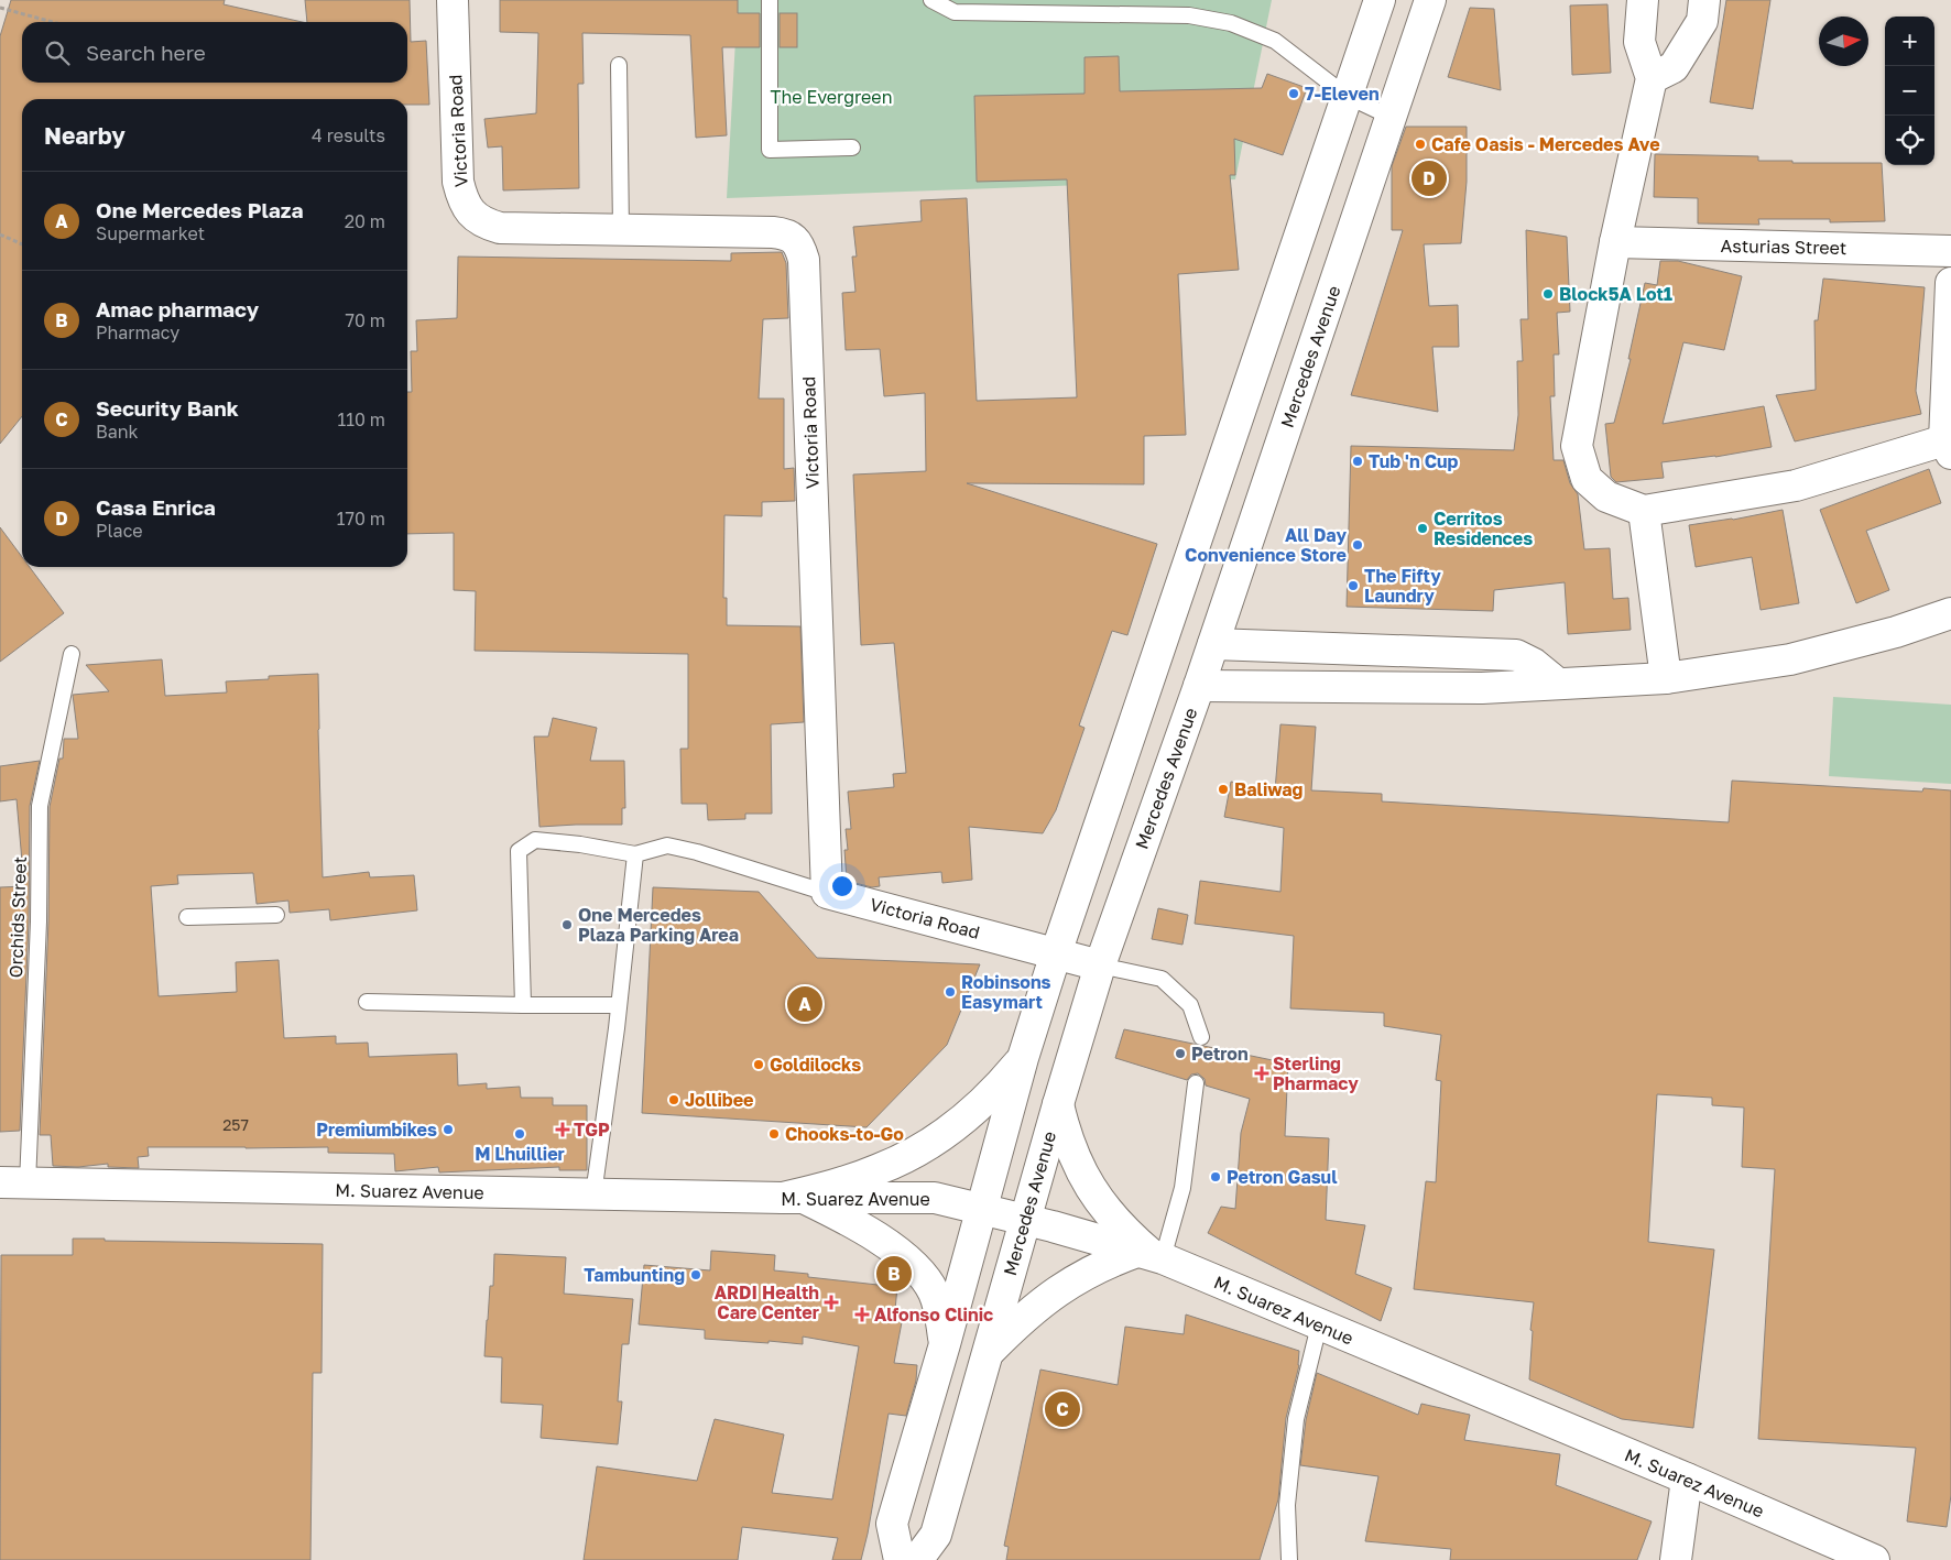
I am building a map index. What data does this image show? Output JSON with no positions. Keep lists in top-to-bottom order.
{
  "streets": {
    "street": [
      "Victoria Road",
      "Asturias Street",
      "Mercedes Avenue",
      "M. Suarez Avenue"
    ],
    "lane": ["Orchids Street"]
  },
  "crossings": [
    ["Victoria Road", "Mercedes Avenue"],
    ["Mercedes Avenue", "M. Suarez Avenue"],
    ["Orchids Street", "M. Suarez Avenue"]
  ],
  "parks": ["The Evergreen"],
  "places": {
    "other": [
      "7-Eleven",
      "Cafe Oasis - Mercedes Ave",
      "Block5A Lot1",
      "Tub 'n Cup",
      "Cerritos Residences",
      "All Day Convenience Store",
      "The Fifty Laundry",
      "Baliwag",
      "One Mercedes Plaza Parking Area",
      "Robinsons Easymart",
      "Petron",
      "Goldilocks",
      "Jollibee",
      "Premiumbikes",
      "M Lhuillier",
      "Chooks-to-Go",
      "Petron Gasul",
      "Tambunting"
    ],
    "health": [
      "Sterling Pharmacy",
      "TGP",
      "ARDI Health Care Center",
      "Alfonso Clinic"
    ]
  },
  "house_numbers": ["257"],
  "north": "right",
  "page": {
    "map_buttons": ["+", "−"],
    "search": "Search here",
    "heading": ["Nearby", "4 results"],
    "pins": [
      "D",
      "A",
      "B",
      "C"
    ],
    "list": [
      {
        "mark": "A",
        "name": "One Mercedes Plaza",
        "note": "Supermarket",
        "value": "20 m"
      },
      {
        "mark": "B",
        "name": "Amac pharmacy",
        "note": "Pharmacy",
        "value": "70 m"
      },
      {
        "mark": "C",
        "name": "Security Bank",
        "note": "Bank",
        "value": "110 m"
      },
      {
        "mark": "D",
        "name": "Casa Enrica",
        "note": "Place",
        "value": "170 m"
      }
    ]
  }
}
